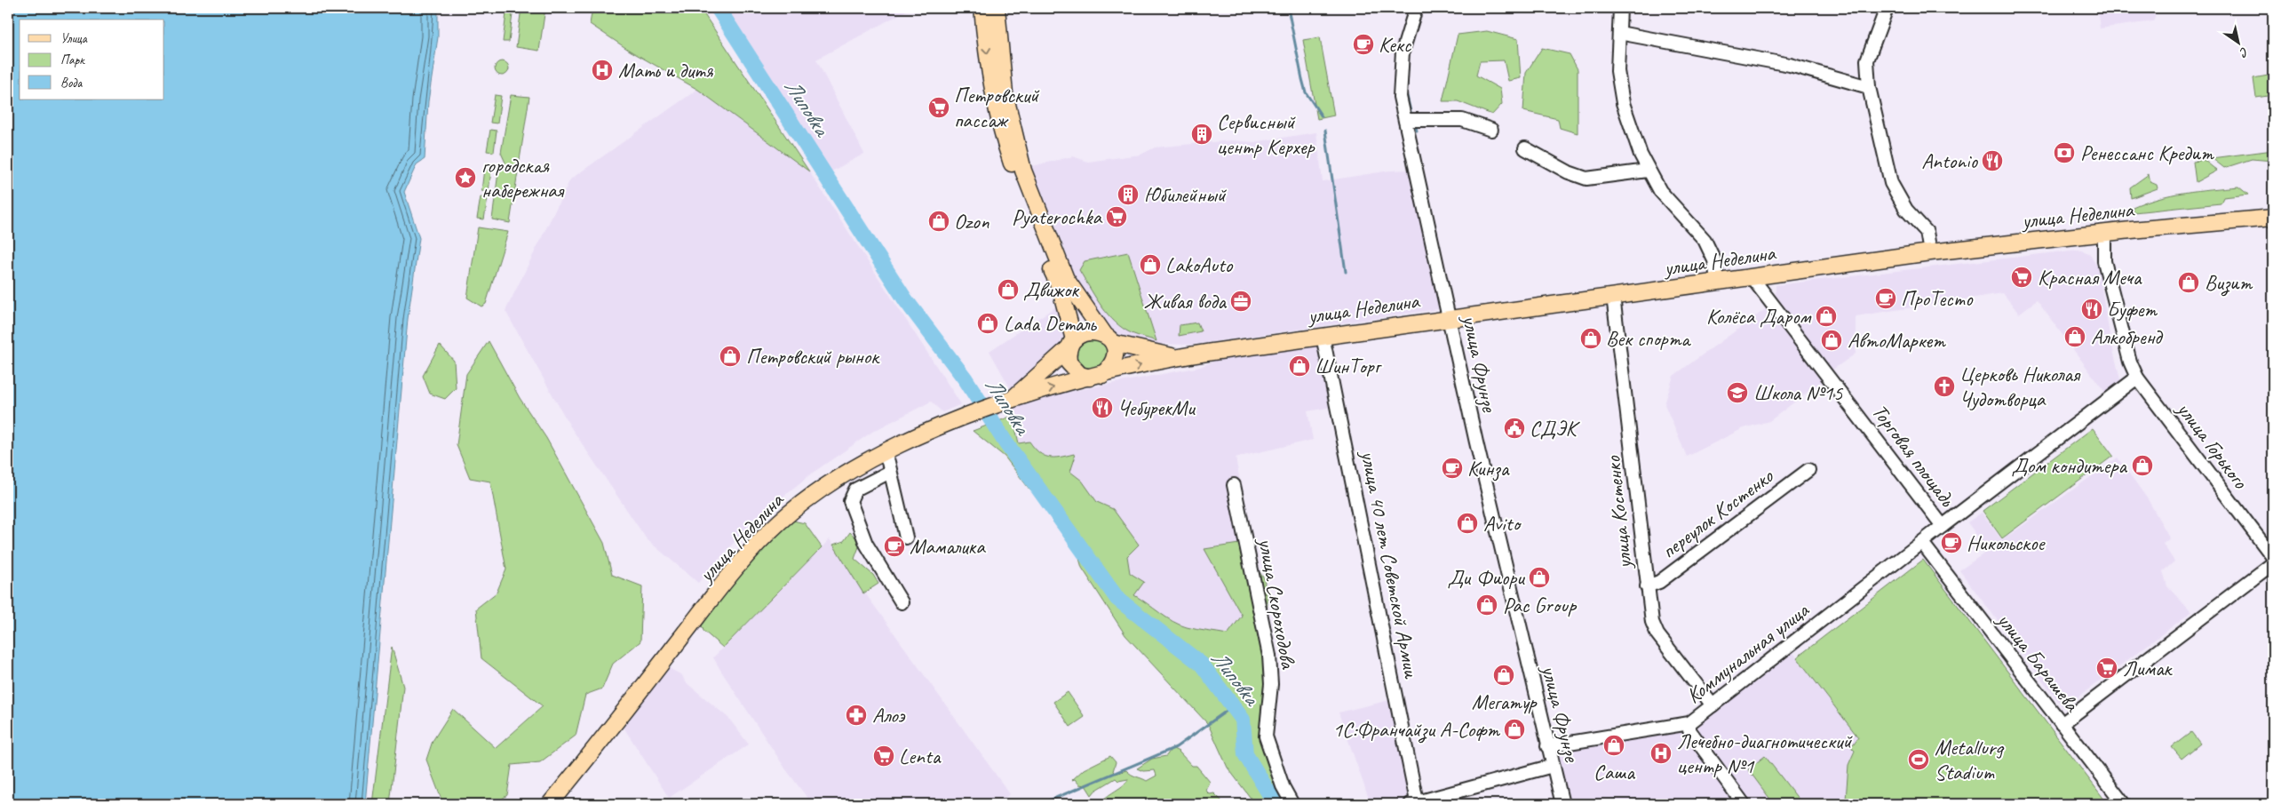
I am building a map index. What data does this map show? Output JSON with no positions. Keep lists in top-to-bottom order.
{
  "streets": {
    "main road": ["улица Неделина"],
    "street": [
      "улица Фрунзе",
      "улица Горького",
      "Торговая площадь",
      "улица Костенко",
      "переулок Костенко",
      "улица 40 лет Советской Армии",
      "улица Скороходова",
      "Коммунальная улица",
      "улица Барашева"
    ]
  },
  "crossings": [
    ["улица Неделина", "улица Фрунзе"],
    ["улица Неделина", "улица Горького"],
    ["улица Неделина", "Торговая площадь"],
    ["улица Неделина", "улица Костенко"],
    ["улица Неделина", "улица 40 лет Советской Армии"],
    ["улица Фрунзе", "Коммунальная улица"],
    ["улица Горького", "Торговая площадь"],
    ["Торговая площадь", "Коммунальная улица"],
    ["улица Костенко", "переулок Костенко"],
    ["улица Костенко", "Коммунальная улица"],
    ["Коммунальная улица", "улица Барашева"]
  ],
  "water": ["Липовка"],
  "places": {
    "cafe": [
      "Кекс",
      "ПроТесто",
      "Кинза",
      "Никольское",
      "Мамалика"
    ],
    "hospital": ["Мать и дитя", "Лечебно-диагнотический центр №1"],
    "supermarket": [
      "Петровский пассаж",
      "Pyaterochka",
      "Красная Меча",
      "Лимак",
      "Lenta"
    ],
    "building": ["Сервисный центр Керхер", "Юбилейный"],
    "bank": ["Ренессанс Кредит"],
    "restaurant": ["Antonio", "Буфет", "ЧебурекМи"],
    "place": ["городская набережная"],
    "shop": [
      "Ozon",
      "LakoAuto",
      "Визит",
      "Движок",
      "Колёса Даром",
      "Lada Dеталь",
      "Алкобренд",
      "Век спорта",
      "АвтоМаркет",
      "Петровский рынок",
      "ШинТорг",
      "Дом кондитера",
      "Avito",
      "Ди Фиори",
      "Pac Group",
      "Мегатур",
      "1С:Франчайзи А-Софт",
      "Саша"
    ],
    "office": ["Живая вода"],
    "church": ["Церковь Николая Чудотворца"],
    "school or university": ["Школа №15"],
    "public building": ["СДЭК"],
    "pharmacy": ["Алоэ"],
    "sports": ["Metallurg Stadium"]
  },
  "legend": ["Улица", "Парк", "Вода"],
  "north": "bottom right"
}
